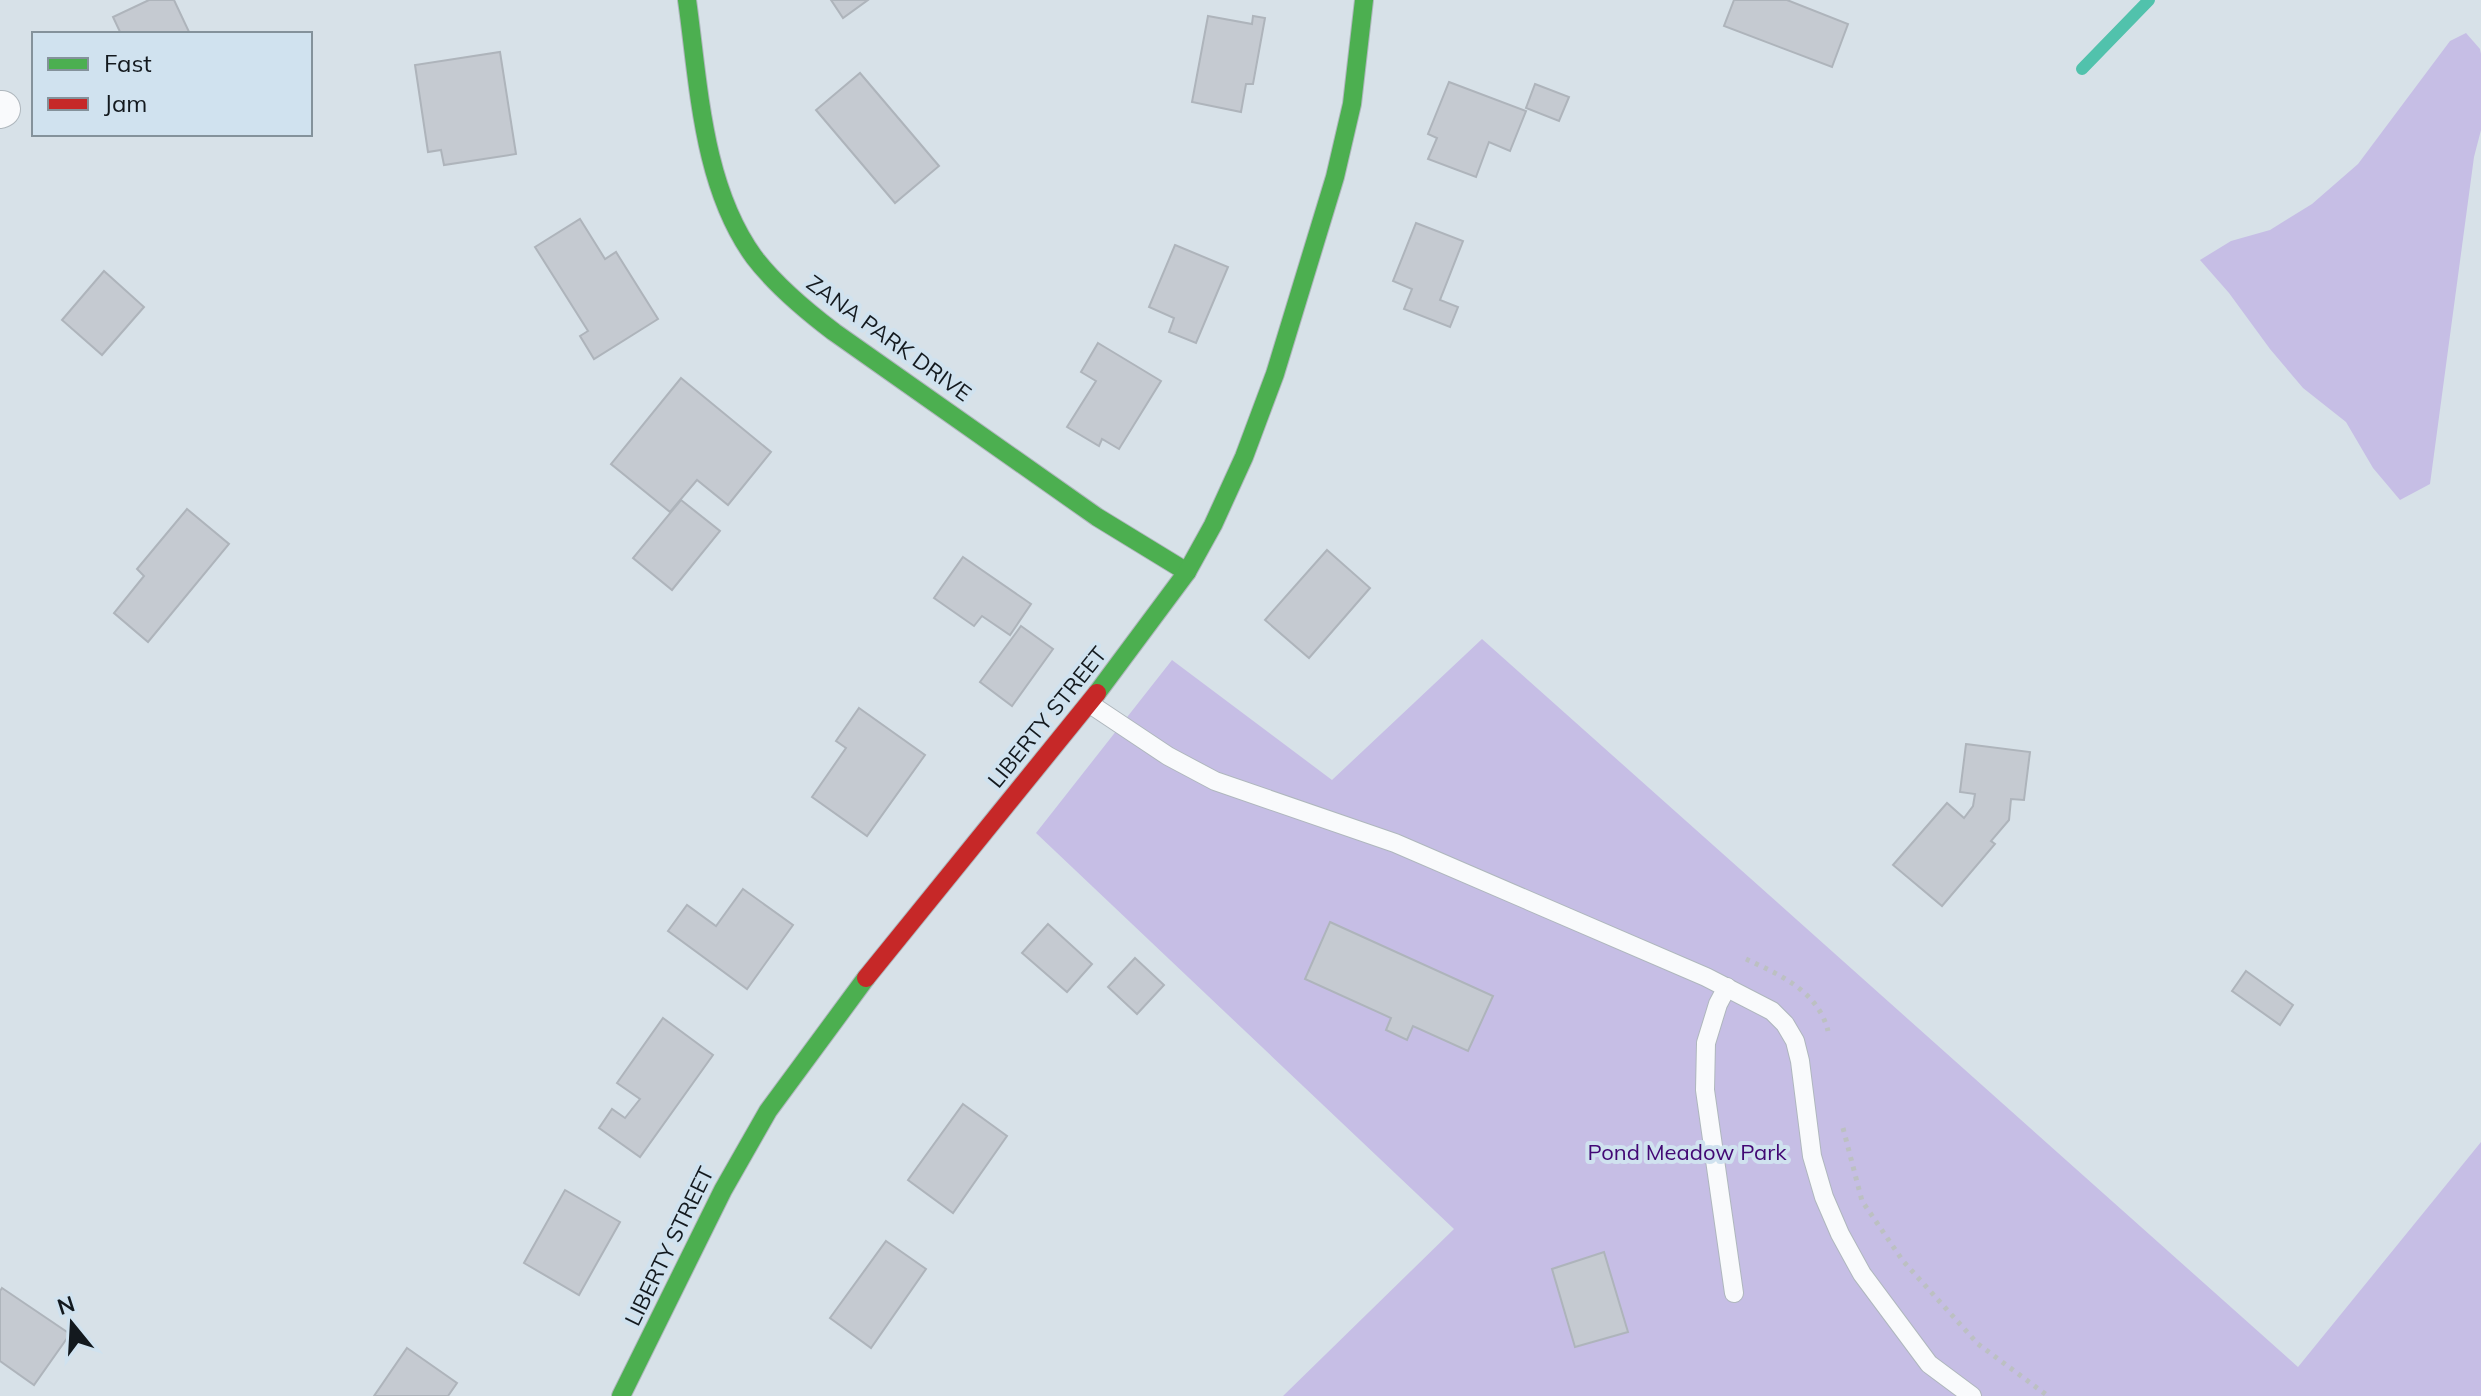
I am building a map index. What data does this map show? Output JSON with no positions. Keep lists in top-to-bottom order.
{
  "streets": {
    "main road": ["ZANA PARK DRIVE", "LIBERTY STREET"]
  },
  "crossings": [
    ["ZANA PARK DRIVE", "LIBERTY STREET"]
  ],
  "parks": ["Pond Meadow Park"],
  "legend": ["Fast", "Jam"],
  "north": "top"
}
